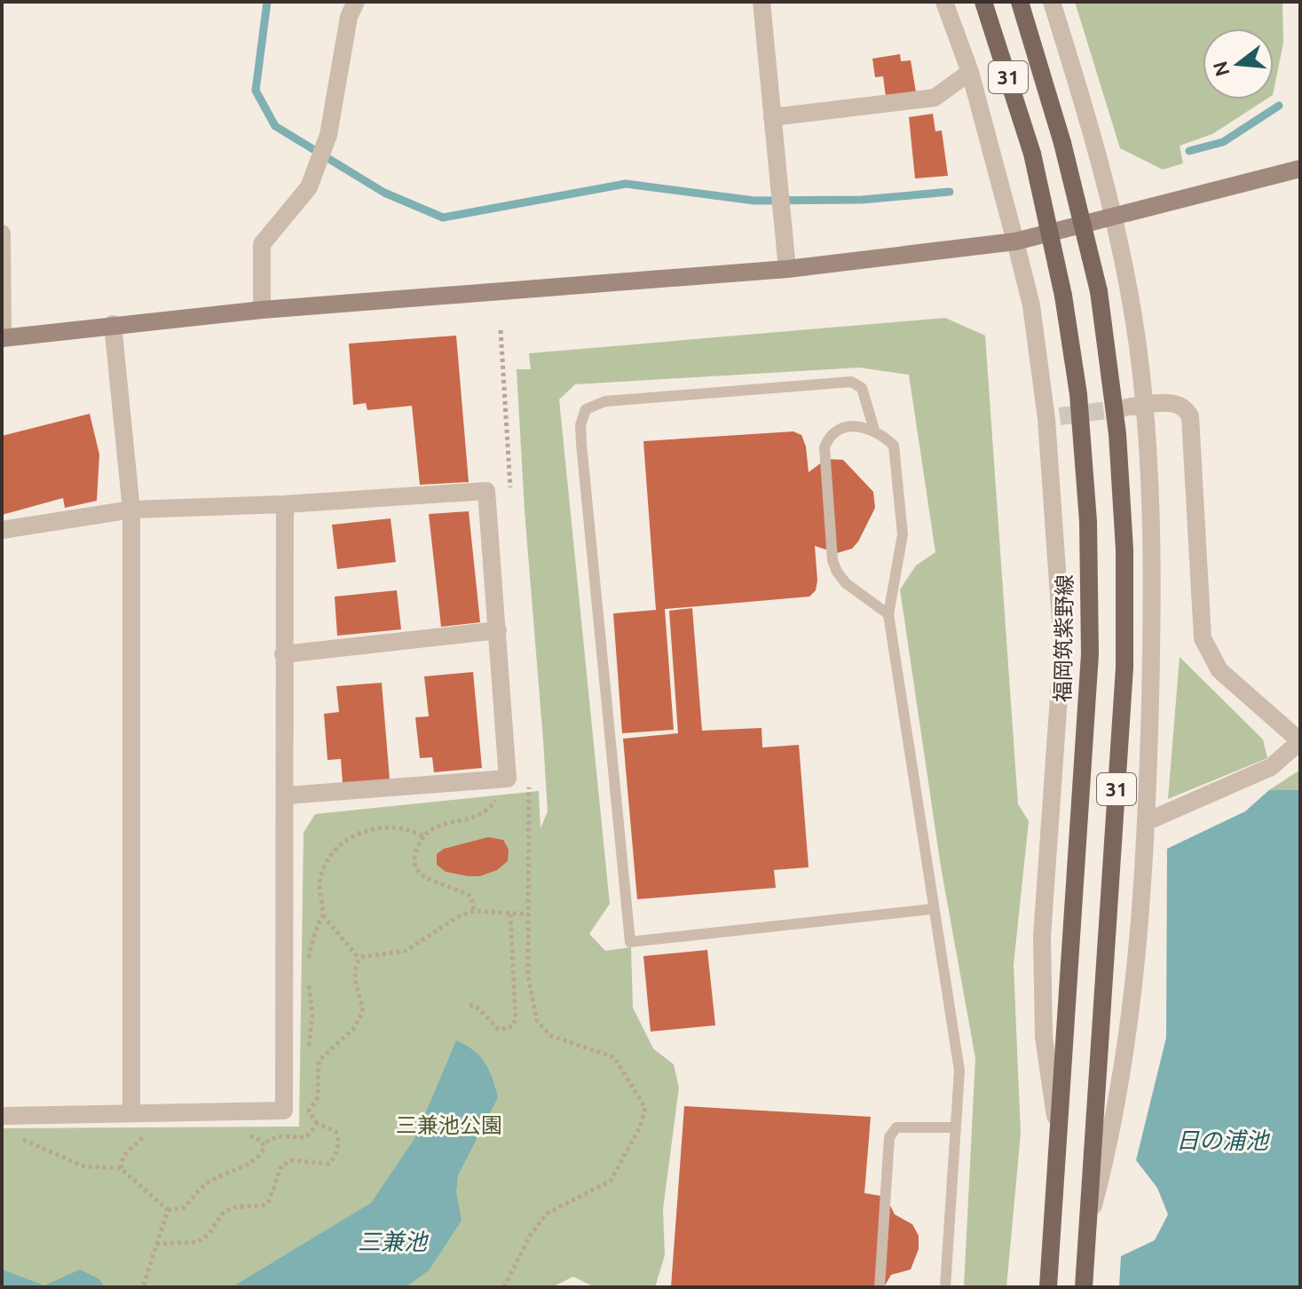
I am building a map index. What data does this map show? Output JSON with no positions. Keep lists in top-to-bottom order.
{
  "streets": {
    "main road": ["31", "福岡筑紫野線"]
  },
  "water": ["日の浦池", "三兼池"],
  "parks": ["三兼池公園"],
  "north": "left"
}
